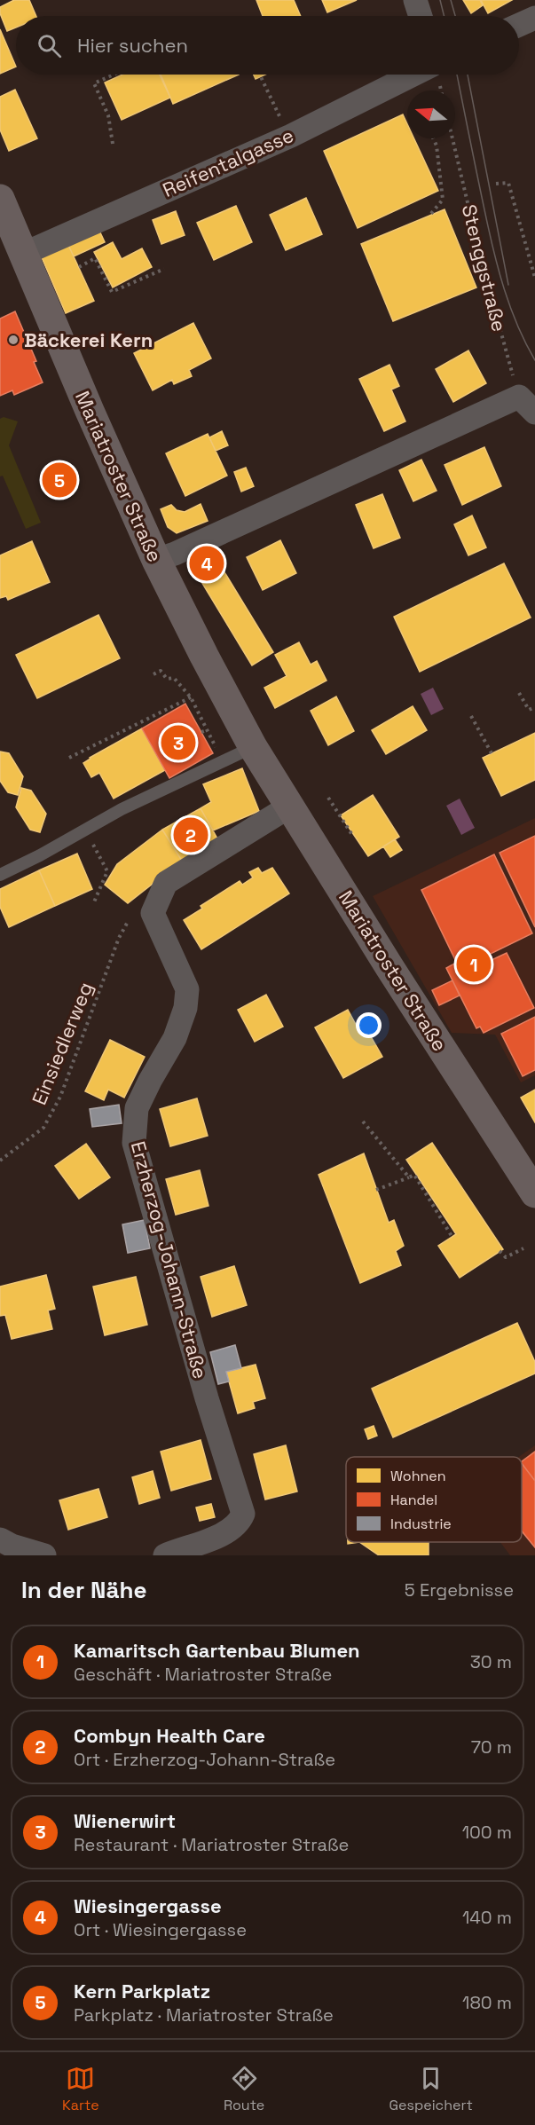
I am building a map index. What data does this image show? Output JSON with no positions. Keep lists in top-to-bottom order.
{
  "streets": {
    "main road": ["Mariatroster Straße"],
    "street": ["Reifentalgasse", "Erzherzog-Johann-Straße"],
    "path": ["Stenggstraße", "Einsiedlerweg"]
  },
  "crossings": [
    ["Reifentalgasse", "Mariatroster Straße"],
    ["Mariatroster Straße", "Erzherzog-Johann-Straße"]
  ],
  "places": ["Bäckerei Kern"],
  "legend": ["Wohnen", "Handel", "Industrie"],
  "north": "left",
  "page": {
    "search": "Hier suchen",
    "pins": [
      "5",
      "4",
      "3",
      "2",
      "1"
    ],
    "heading": ["In der Nähe", "5 Ergebnisse"],
    "list": [
      {
        "mark": "1",
        "name": "Kamaritsch Gartenbau Blumen",
        "note": "Geschäft · Mariatroster Straße",
        "value": "30 m"
      },
      {
        "mark": "2",
        "name": "Combyn Health Care",
        "note": "Ort · Erzherzog-Johann-Straße",
        "value": "70 m"
      },
      {
        "mark": "3",
        "name": "Wienerwirt",
        "note": "Restaurant · Mariatroster Straße",
        "value": "100 m"
      },
      {
        "mark": "4",
        "name": "Wiesingergasse",
        "note": "Ort · Wiesingergasse",
        "value": "140 m"
      },
      {
        "mark": "5",
        "name": "Kern Parkplatz",
        "note": "Parkplatz · Mariatroster Straße",
        "value": "180 m"
      }
    ],
    "nav": ["Karte", "Route", "Gespeichert"]
  }
}
